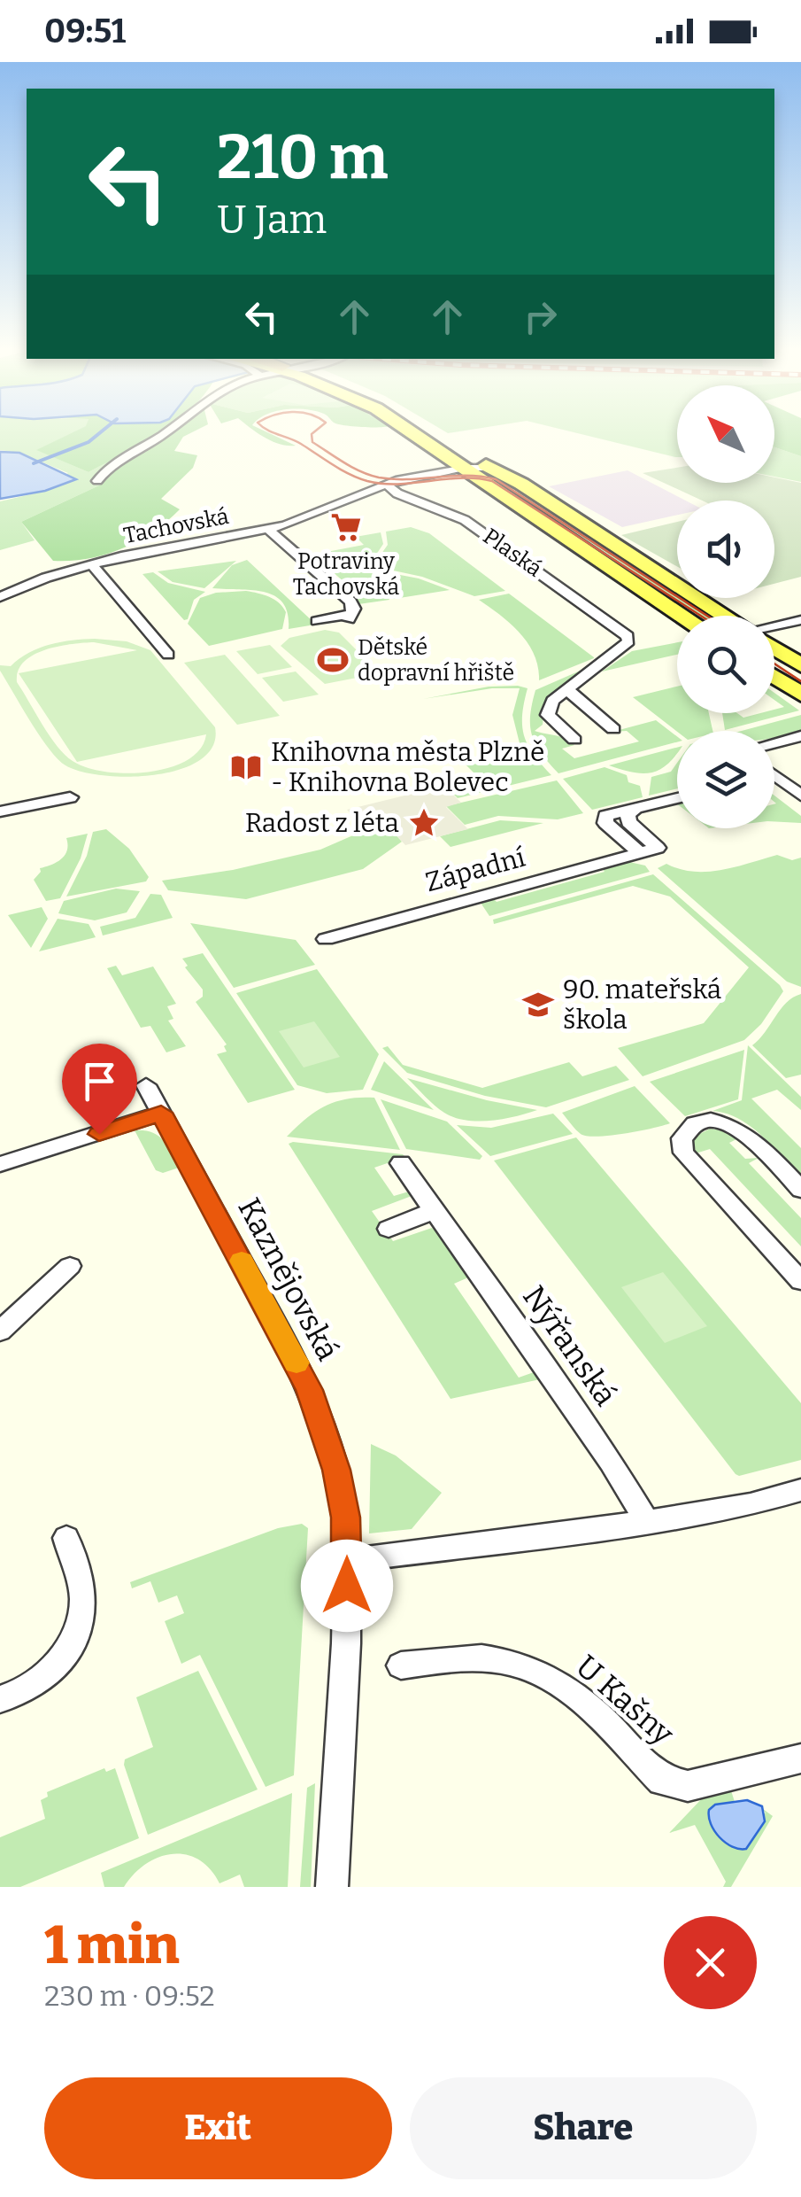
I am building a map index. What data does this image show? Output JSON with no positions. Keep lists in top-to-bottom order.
{
  "streets": {
    "main road": ["Plaská"],
    "street": [
      "Tachovská",
      "Západní",
      "Kaznějovská",
      "Nýřanská",
      "U Kašny"
    ]
  },
  "crossings": [
    ["Tachovská", "Plaská"]
  ],
  "places": {
    "supermarket": ["Potraviny Tachovská"],
    "sports": ["Dětské dopravní hřiště"],
    "library": ["Knihovna města Plzně - Knihovna Bolevec"],
    "place": ["Radost z léta"],
    "school or university": ["90. mateřská škola"]
  },
  "north": "top left",
  "page": {
    "status": "09:51",
    "turn": ["210 m", "U Jam"],
    "heading": ["1 min", "230 m · 09:52"],
    "buttons": ["Exit", "Share"]
  }
}
